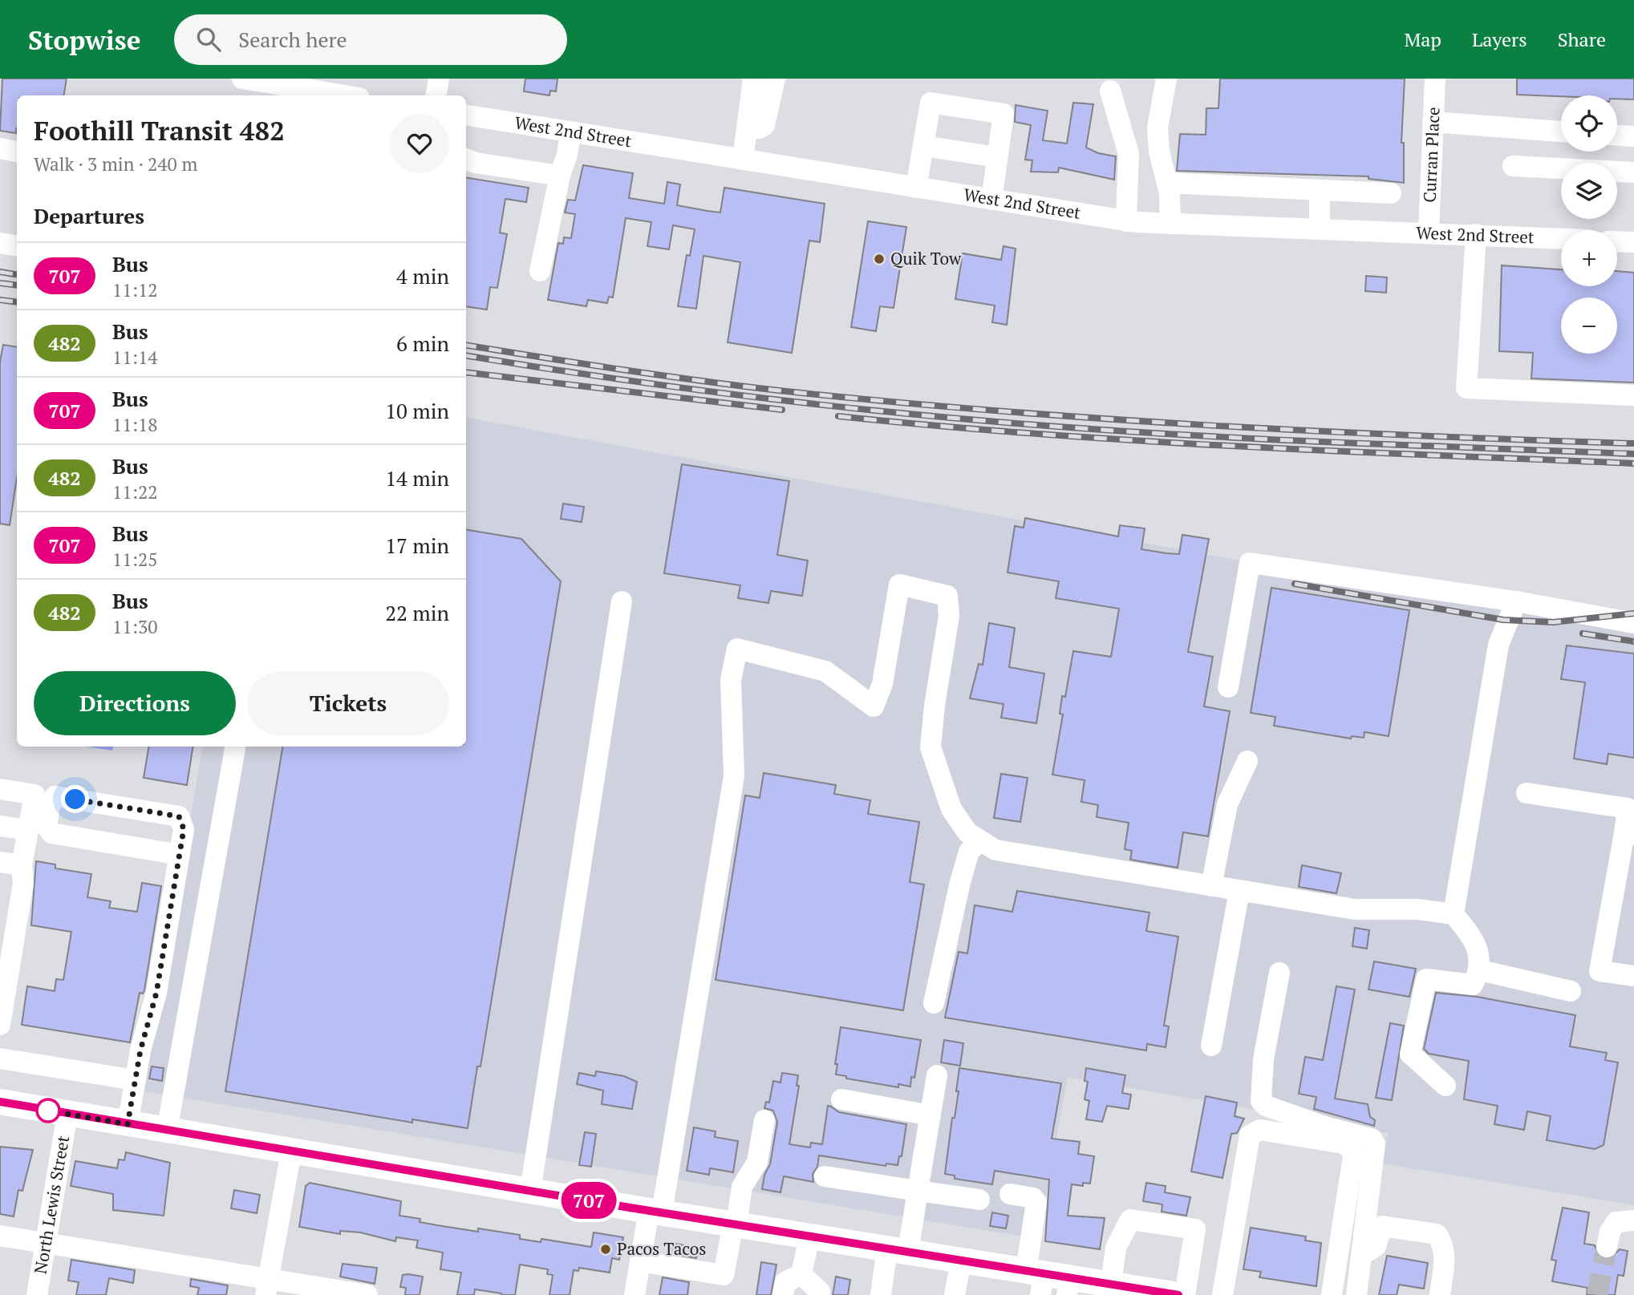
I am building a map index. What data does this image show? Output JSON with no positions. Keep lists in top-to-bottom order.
{
  "streets": {
    "street": ["West 2nd Street", "Curran Place", "North Lewis Street"]
  },
  "crossings": [
    ["West 2nd Street", "Curran Place"]
  ],
  "places": ["Quik Tow", "Pacos Tacos"],
  "lines": ["bus line 707"],
  "page": {
    "header": "Stopwise",
    "search": "Search here",
    "nav": ["Map", "Layers", "Share"],
    "on_map": "707",
    "map_buttons": ["+", "−"],
    "heading": [
      ["Foothill Transit 482", "Walk · 3 min · 240 m"],
      "Departures"
    ],
    "list": [
      {
        "mark": "707",
        "name": "Bus",
        "note": "11:12",
        "value": "4 min"
      },
      {
        "mark": "482",
        "name": "Bus",
        "note": "11:14",
        "value": "6 min"
      },
      {
        "mark": "707",
        "name": "Bus",
        "note": "11:18",
        "value": "10 min"
      },
      {
        "mark": "482",
        "name": "Bus",
        "note": "11:22",
        "value": "14 min"
      },
      {
        "mark": "707",
        "name": "Bus",
        "note": "11:25",
        "value": "17 min"
      },
      {
        "mark": "482",
        "name": "Bus",
        "note": "11:30",
        "value": "22 min"
      }
    ],
    "buttons": ["Directions", "Tickets"]
  }
}
